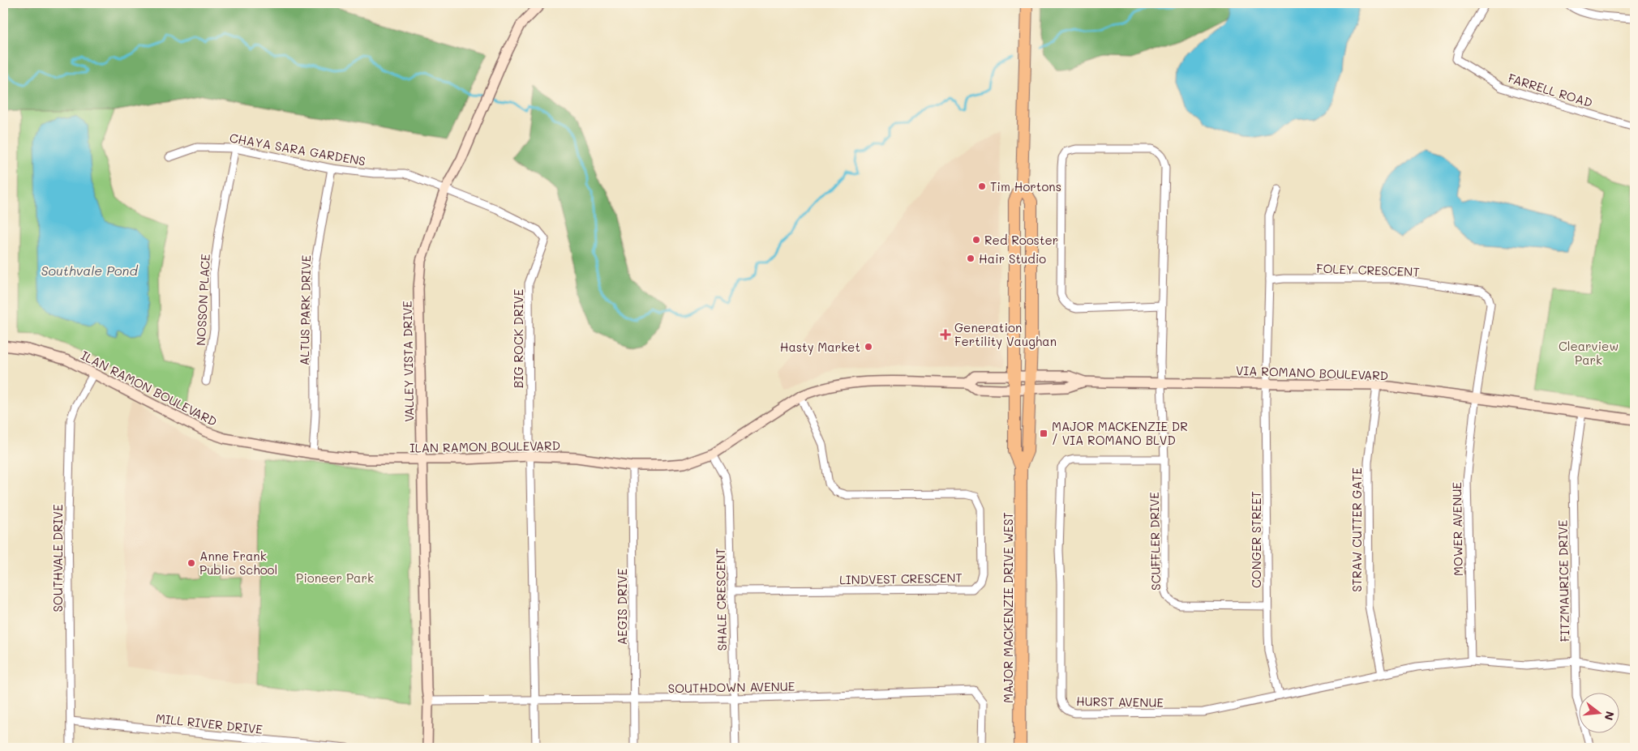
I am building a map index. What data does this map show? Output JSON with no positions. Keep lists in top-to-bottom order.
{
  "streets": {
    "main road": ["MAJOR MACKENZIE DRIVE WEST"],
    "street": [
      "FARRELL ROAD",
      "CHAYA SARA GARDENS",
      "FOLEY CRESCENT",
      "NOSSON PLACE",
      "ALTUS PARK DRIVE",
      "BIG ROCK DRIVE",
      "VALLEY VISTA DRIVE",
      "VIA ROMANO BOULEVARD",
      "ILAN RAMON BOULEVARD",
      "MOWER AVENUE",
      "STRAW CUTTER GATE",
      "CONGER STREET",
      "SCUFFLER DRIVE",
      "SOUTHVALE DRIVE",
      "LINDVEST CRESCENT",
      "FITZMAURICE DRIVE",
      "SHALE CRESCENT",
      "AEGIS DRIVE",
      "SOUTHDOWN AVENUE",
      "HURST AVENUE",
      "MILL RIVER DRIVE"
    ]
  },
  "crossings": [
    ["CHAYA SARA GARDENS", "NOSSON PLACE"],
    ["CHAYA SARA GARDENS", "ALTUS PARK DRIVE"],
    ["CHAYA SARA GARDENS", "BIG ROCK DRIVE"],
    ["CHAYA SARA GARDENS", "VALLEY VISTA DRIVE"],
    ["FOLEY CRESCENT", "VIA ROMANO BOULEVARD"],
    ["FOLEY CRESCENT", "MOWER AVENUE"],
    ["ALTUS PARK DRIVE", "ILAN RAMON BOULEVARD"],
    ["BIG ROCK DRIVE", "VALLEY VISTA DRIVE"],
    ["BIG ROCK DRIVE", "ILAN RAMON BOULEVARD"],
    ["VALLEY VISTA DRIVE", "ILAN RAMON BOULEVARD"],
    ["VALLEY VISTA DRIVE", "SOUTHDOWN AVENUE"],
    ["VIA ROMANO BOULEVARD", "ILAN RAMON BOULEVARD"],
    ["VIA ROMANO BOULEVARD", "MOWER AVENUE"],
    ["VIA ROMANO BOULEVARD", "STRAW CUTTER GATE"],
    ["VIA ROMANO BOULEVARD", "CONGER STREET"],
    ["VIA ROMANO BOULEVARD", "SCUFFLER DRIVE"],
    ["VIA ROMANO BOULEVARD", "FITZMAURICE DRIVE"],
    ["VIA ROMANO BOULEVARD", "MAJOR MACKENZIE DRIVE WEST"],
    ["ILAN RAMON BOULEVARD", "SOUTHVALE DRIVE"],
    ["ILAN RAMON BOULEVARD", "LINDVEST CRESCENT"],
    ["ILAN RAMON BOULEVARD", "SHALE CRESCENT"],
    ["ILAN RAMON BOULEVARD", "AEGIS DRIVE"],
    ["ILAN RAMON BOULEVARD", "MAJOR MACKENZIE DRIVE WEST"],
    ["MOWER AVENUE", "HURST AVENUE"],
    ["STRAW CUTTER GATE", "HURST AVENUE"],
    ["CONGER STREET", "SCUFFLER DRIVE"],
    ["CONGER STREET", "HURST AVENUE"],
    ["SCUFFLER DRIVE", "HURST AVENUE"],
    ["SOUTHVALE DRIVE", "MILL RIVER DRIVE"],
    ["LINDVEST CRESCENT", "SHALE CRESCENT"],
    ["FITZMAURICE DRIVE", "HURST AVENUE"],
    ["SHALE CRESCENT", "SOUTHDOWN AVENUE"],
    ["AEGIS DRIVE", "SOUTHDOWN AVENUE"]
  ],
  "water": ["Southvale Pond"],
  "parks": ["Clearview Park", "Pioneer Park"],
  "places": {
    "other": [
      "Tim Hortons",
      "Red Rooster",
      "Hair Studio",
      "Hasty Market",
      "Anne Frank Public School"
    ],
    "health": ["Generation Fertility Vaughan"],
    "transit": ["MAJOR MACKENZIE DR / VIA ROMANO BLVD"]
  },
  "north": "right"
}
